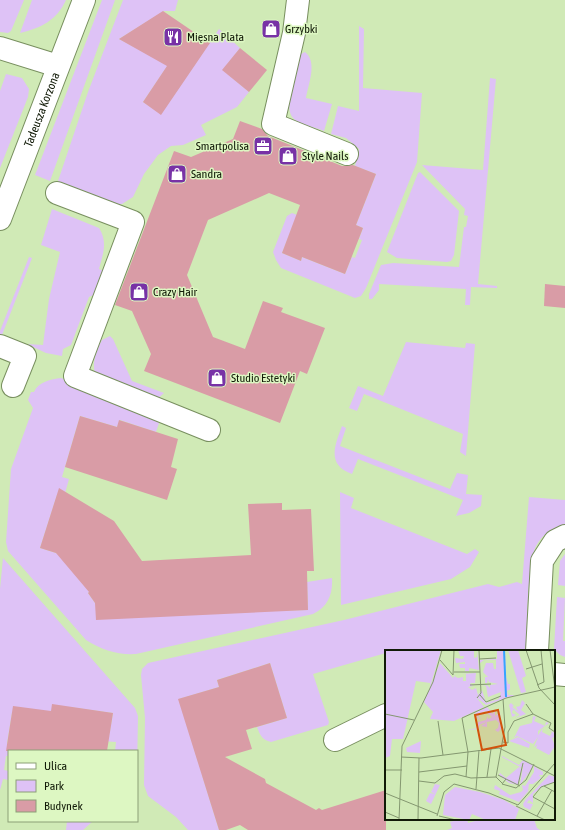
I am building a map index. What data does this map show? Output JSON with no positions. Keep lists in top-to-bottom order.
{
  "streets": {
    "street": ["Tadeusza Korzona"]
  },
  "places": {
    "shop": [
      "Grzybki",
      "Style Nails",
      "Sandra",
      "Crazy Hair",
      "Studio Estetyki"
    ],
    "restaurant": ["Mięsna Plata"],
    "office": ["Smartpolisa"]
  },
  "legend": ["Ulica", "Park", "Budynek"]
}
